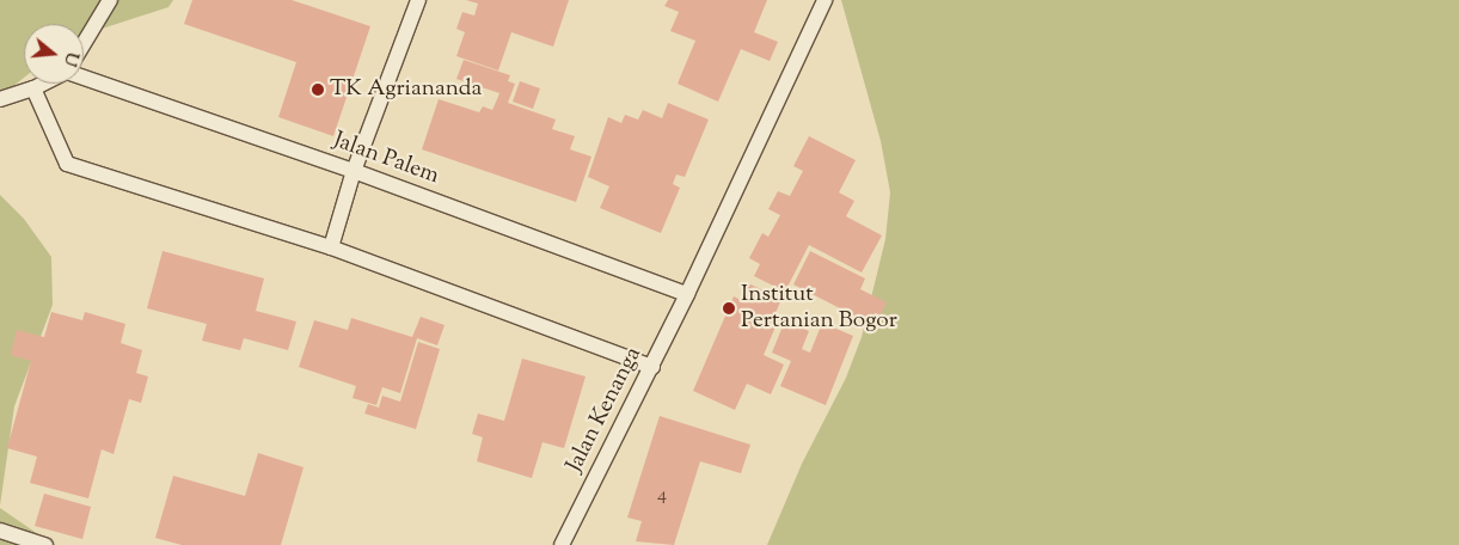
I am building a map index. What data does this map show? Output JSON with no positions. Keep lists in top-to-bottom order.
{
  "streets": {
    "lane": ["Jalan Palem", "Jalan Kenanga"]
  },
  "crossings": [
    ["Jalan Palem", "Jalan Kenanga"]
  ],
  "places": ["TK Agriananda", "Institut Pertanian Bogor"],
  "house_numbers": ["4"],
  "north": "right"
}
